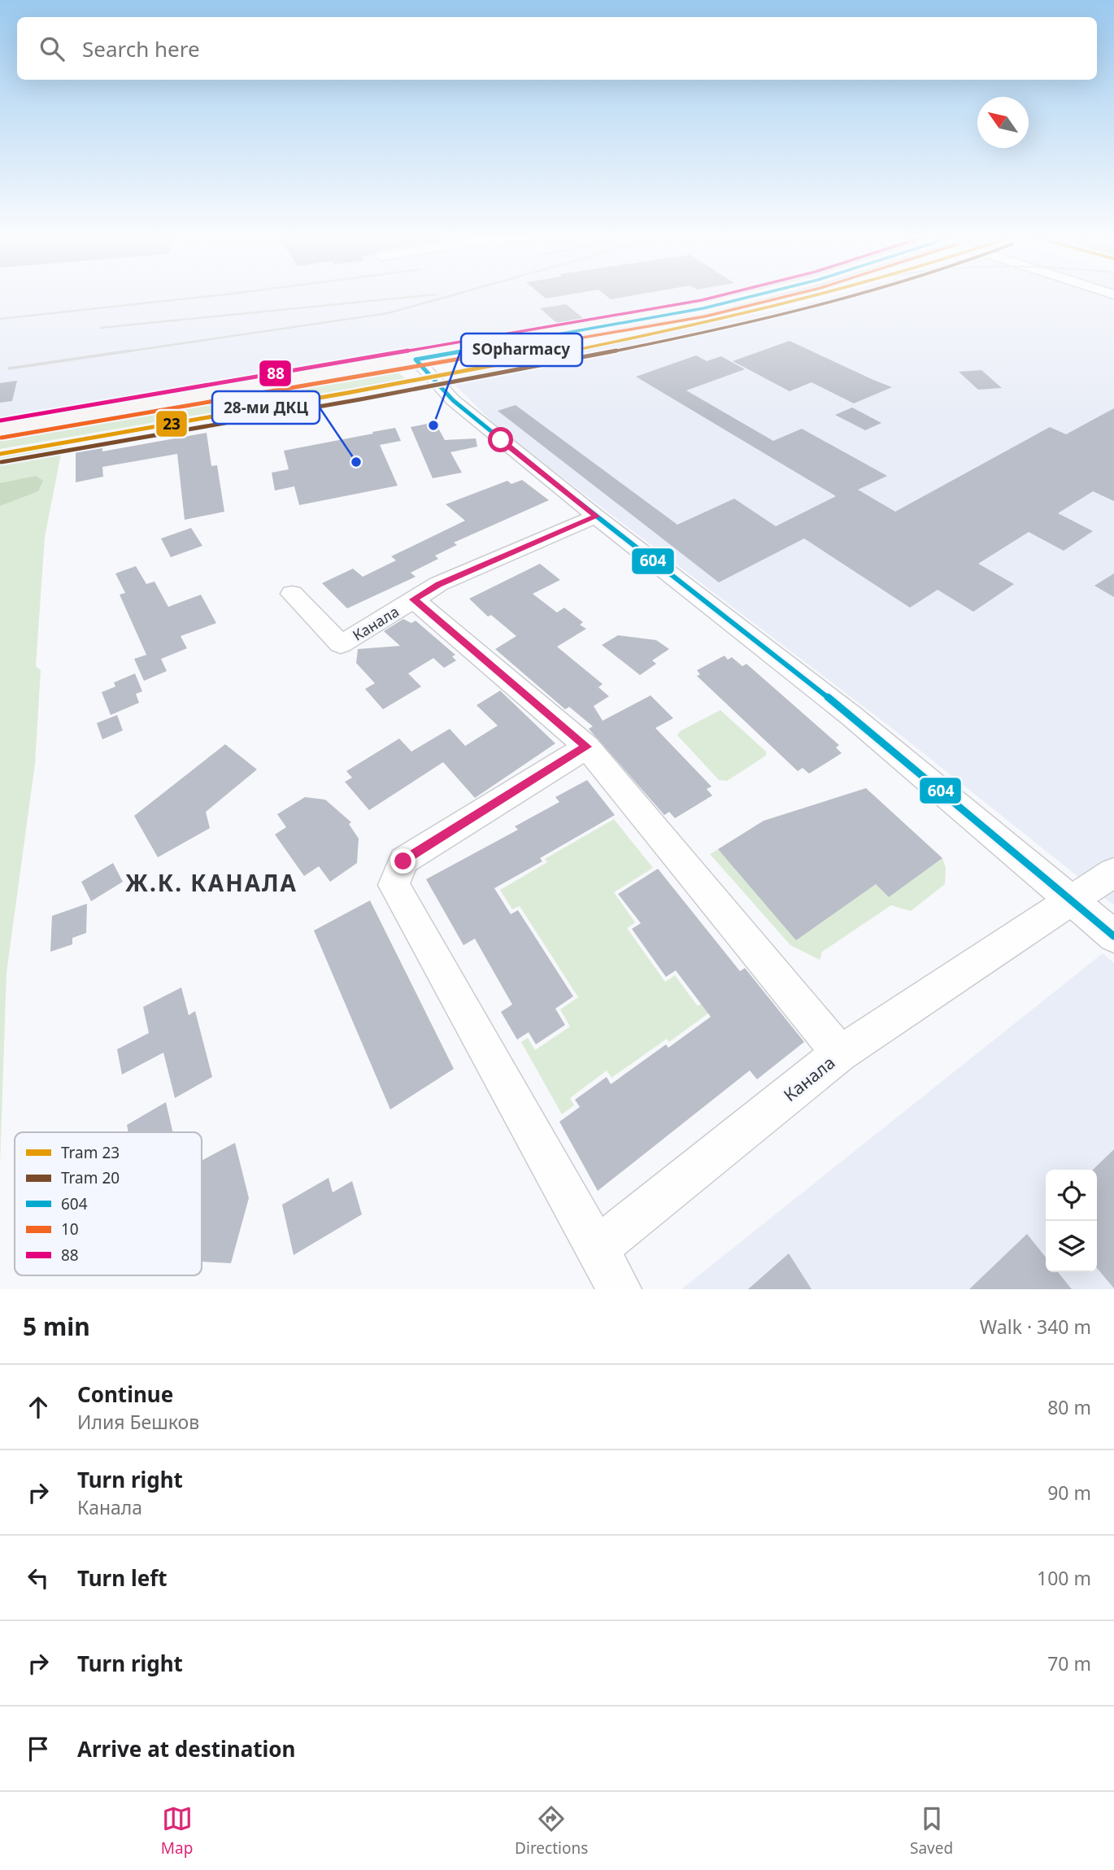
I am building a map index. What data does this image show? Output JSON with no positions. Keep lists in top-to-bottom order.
{
  "streets": {
    "street": ["Канала"]
  },
  "districts": ["Ж.К. КАНАЛА"],
  "places": ["SOpharmacy", "28-ми ДКЦ"],
  "lines": [
    "tram line 23",
    "tram line 20",
    "transit line 604",
    "transit line 10",
    "transit line 88"
  ],
  "legend": [
    "Tram 23",
    "Tram 20",
    "604",
    "10",
    "88"
  ],
  "north": "top left",
  "page": {
    "search": "Search here",
    "heading": ["5 min", "Walk · 340 m"],
    "list": [
      ["Continue", "Илия Бешков", "80 m"],
      ["Turn right", "Канала", "90 m"],
      ["Turn left", "100 m"],
      ["Turn right", "70 m"],
      "Arrive at destination"
    ],
    "nav": ["Map", "Directions", "Saved"]
  }
}
